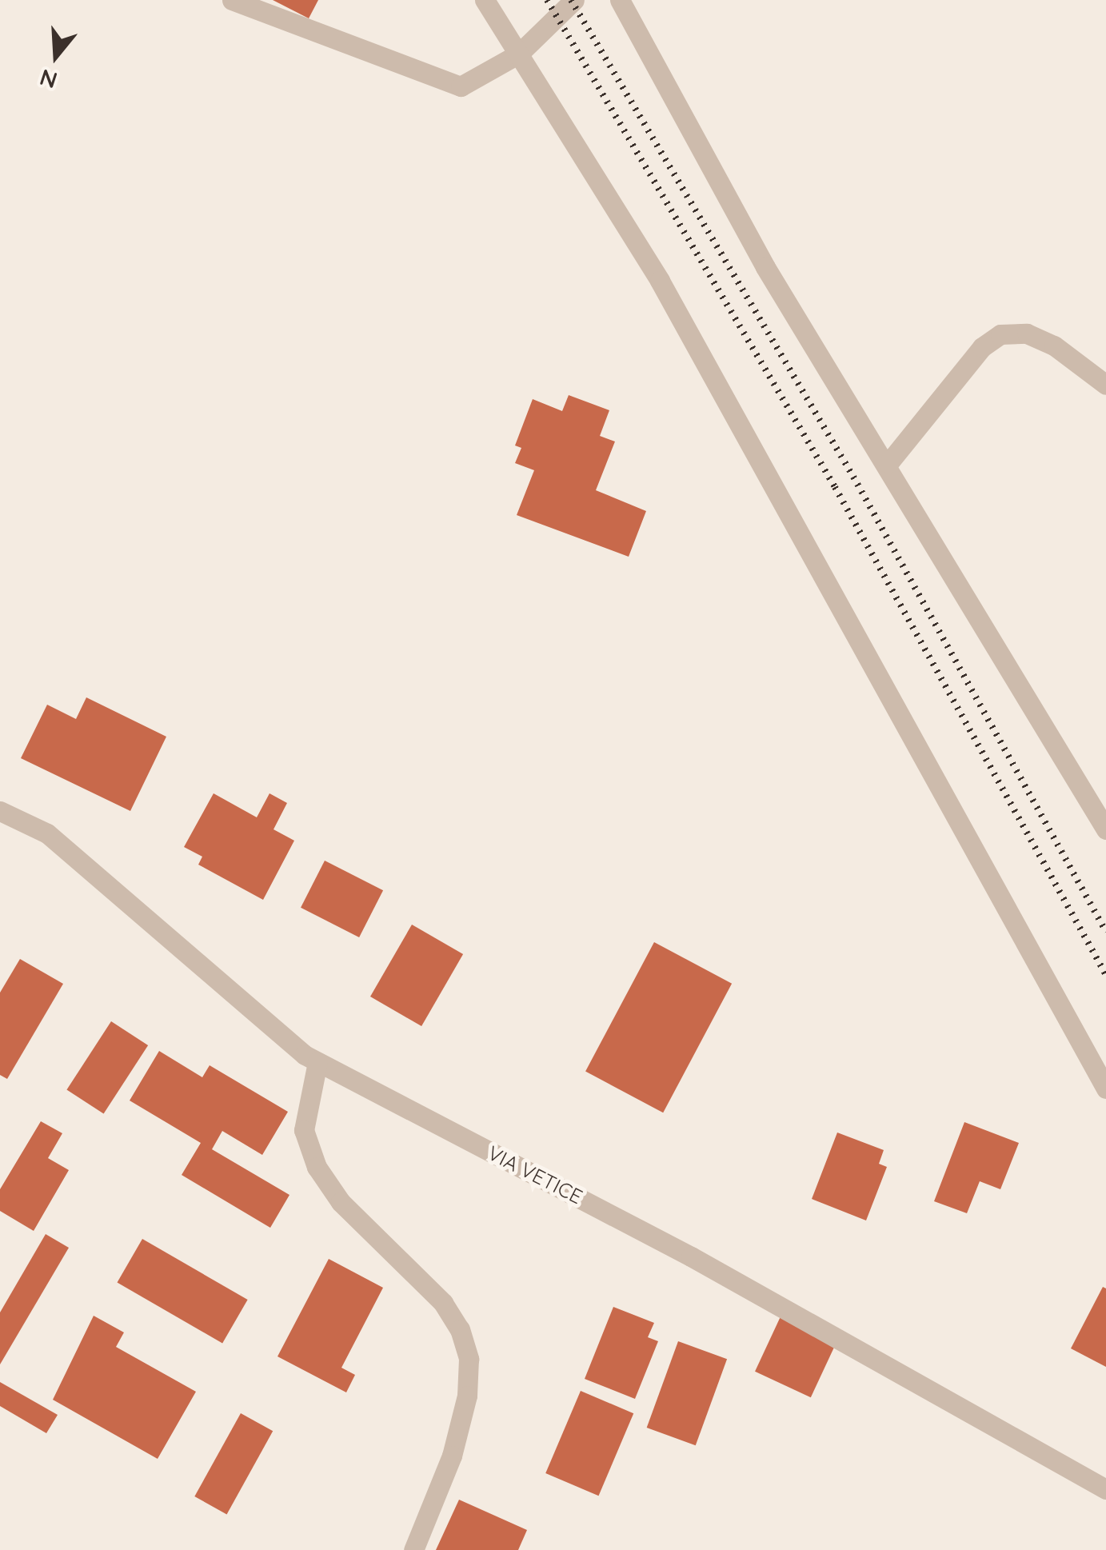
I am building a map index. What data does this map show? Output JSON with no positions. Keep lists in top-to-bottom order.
{
  "streets": {
    "street": ["VIA VETICE"]
  },
  "north": "bottom"
}
